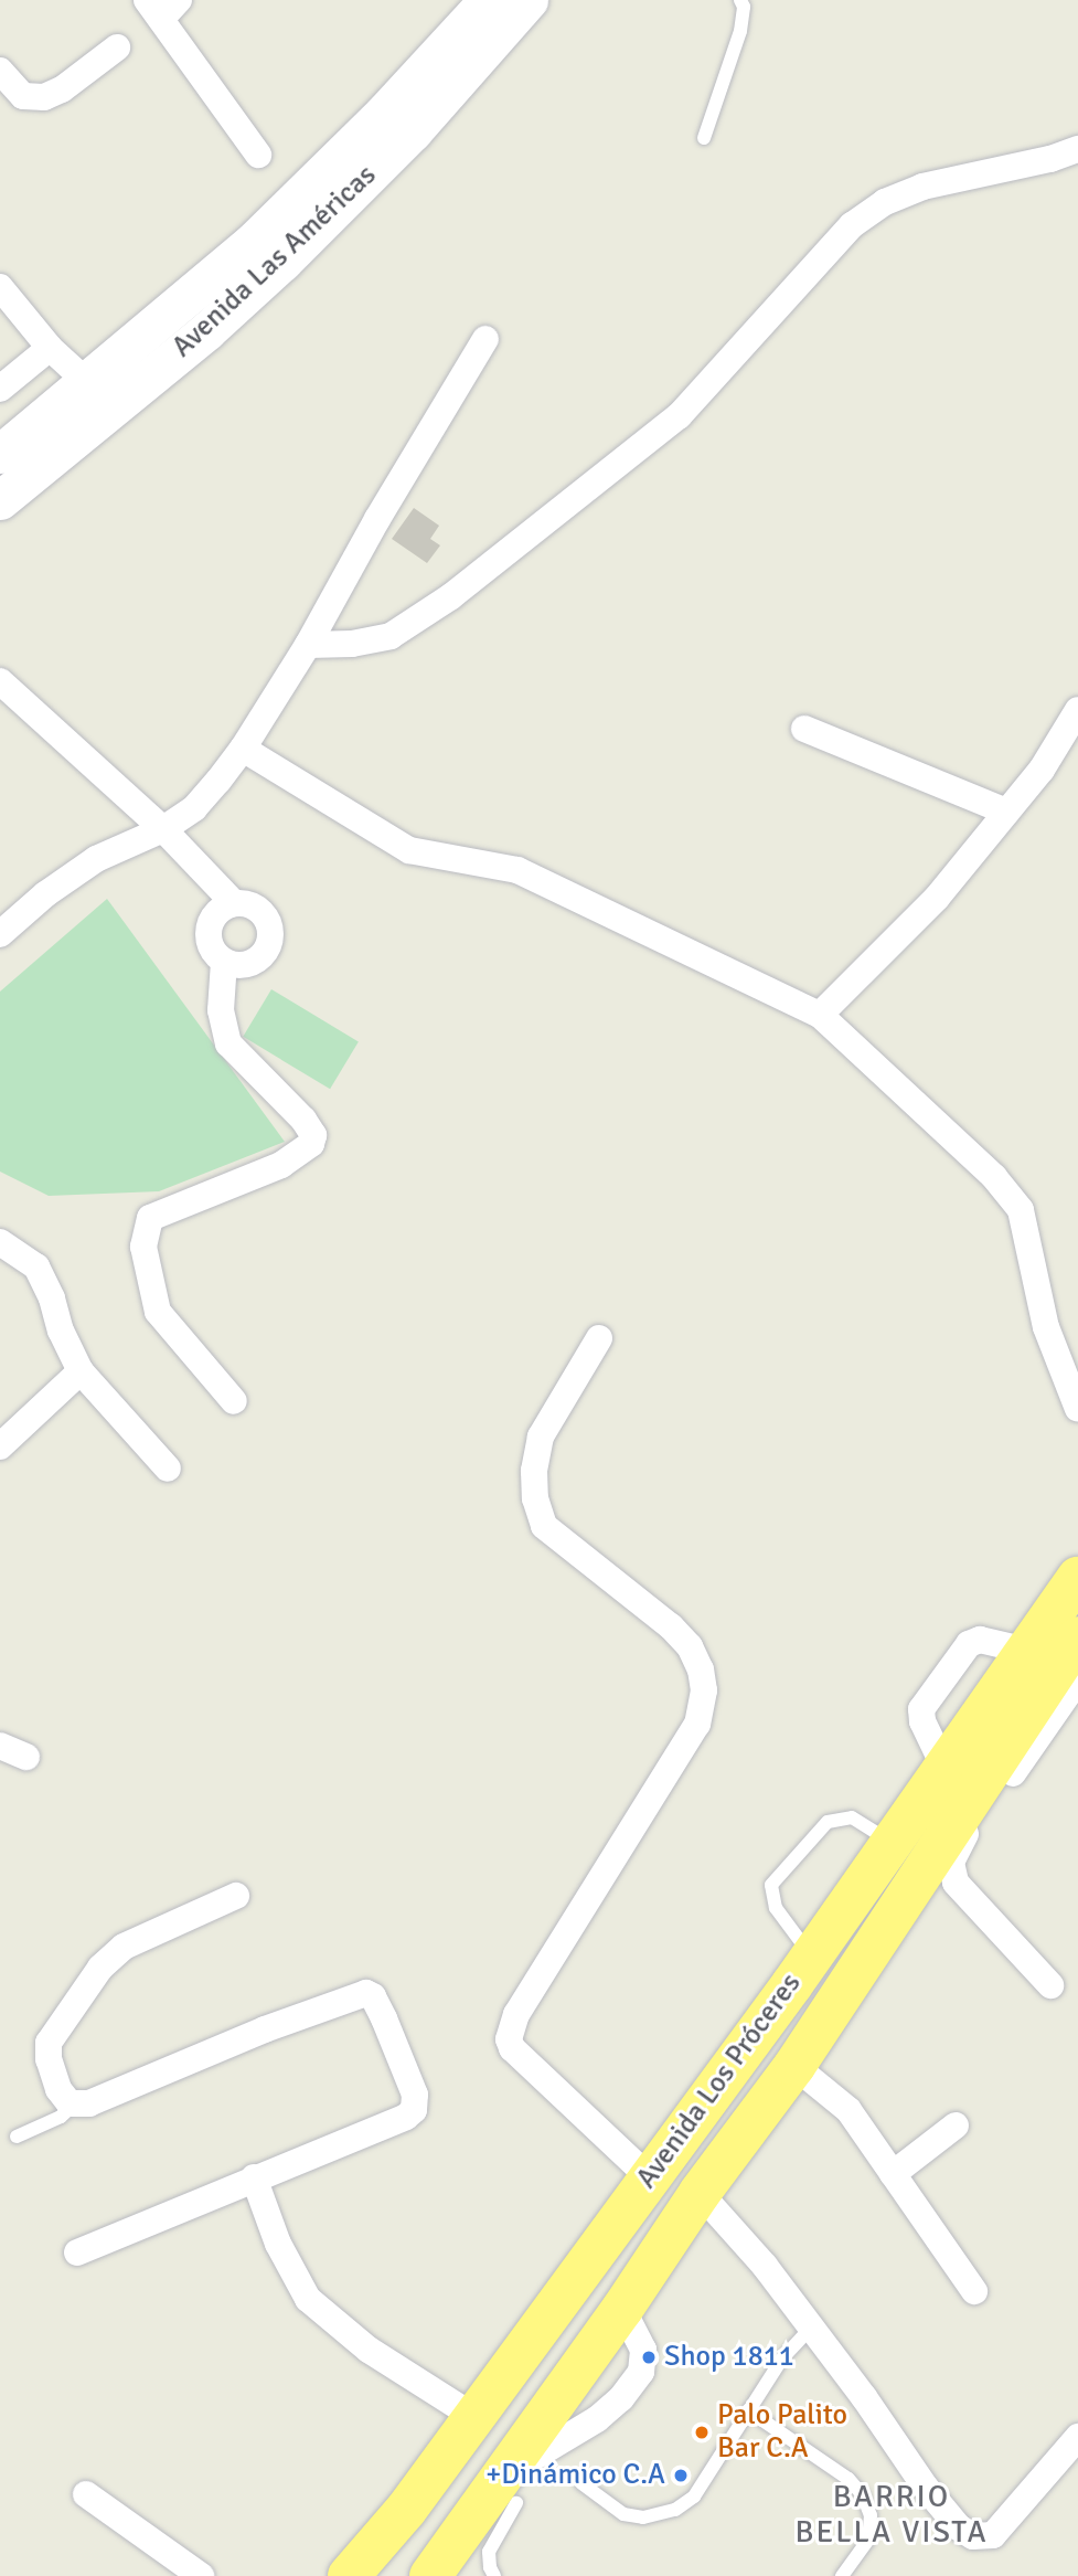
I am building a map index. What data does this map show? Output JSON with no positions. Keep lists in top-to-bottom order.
{
  "streets": {
    "highway": ["Avenida Los Próceres"],
    "street": ["Avenida Las Américas"]
  },
  "districts": ["BARRIO BELLA VISTA"],
  "places": ["Shop 1811", "Palo Palito Bar C.A", "+Dinámico C.A"]
}
